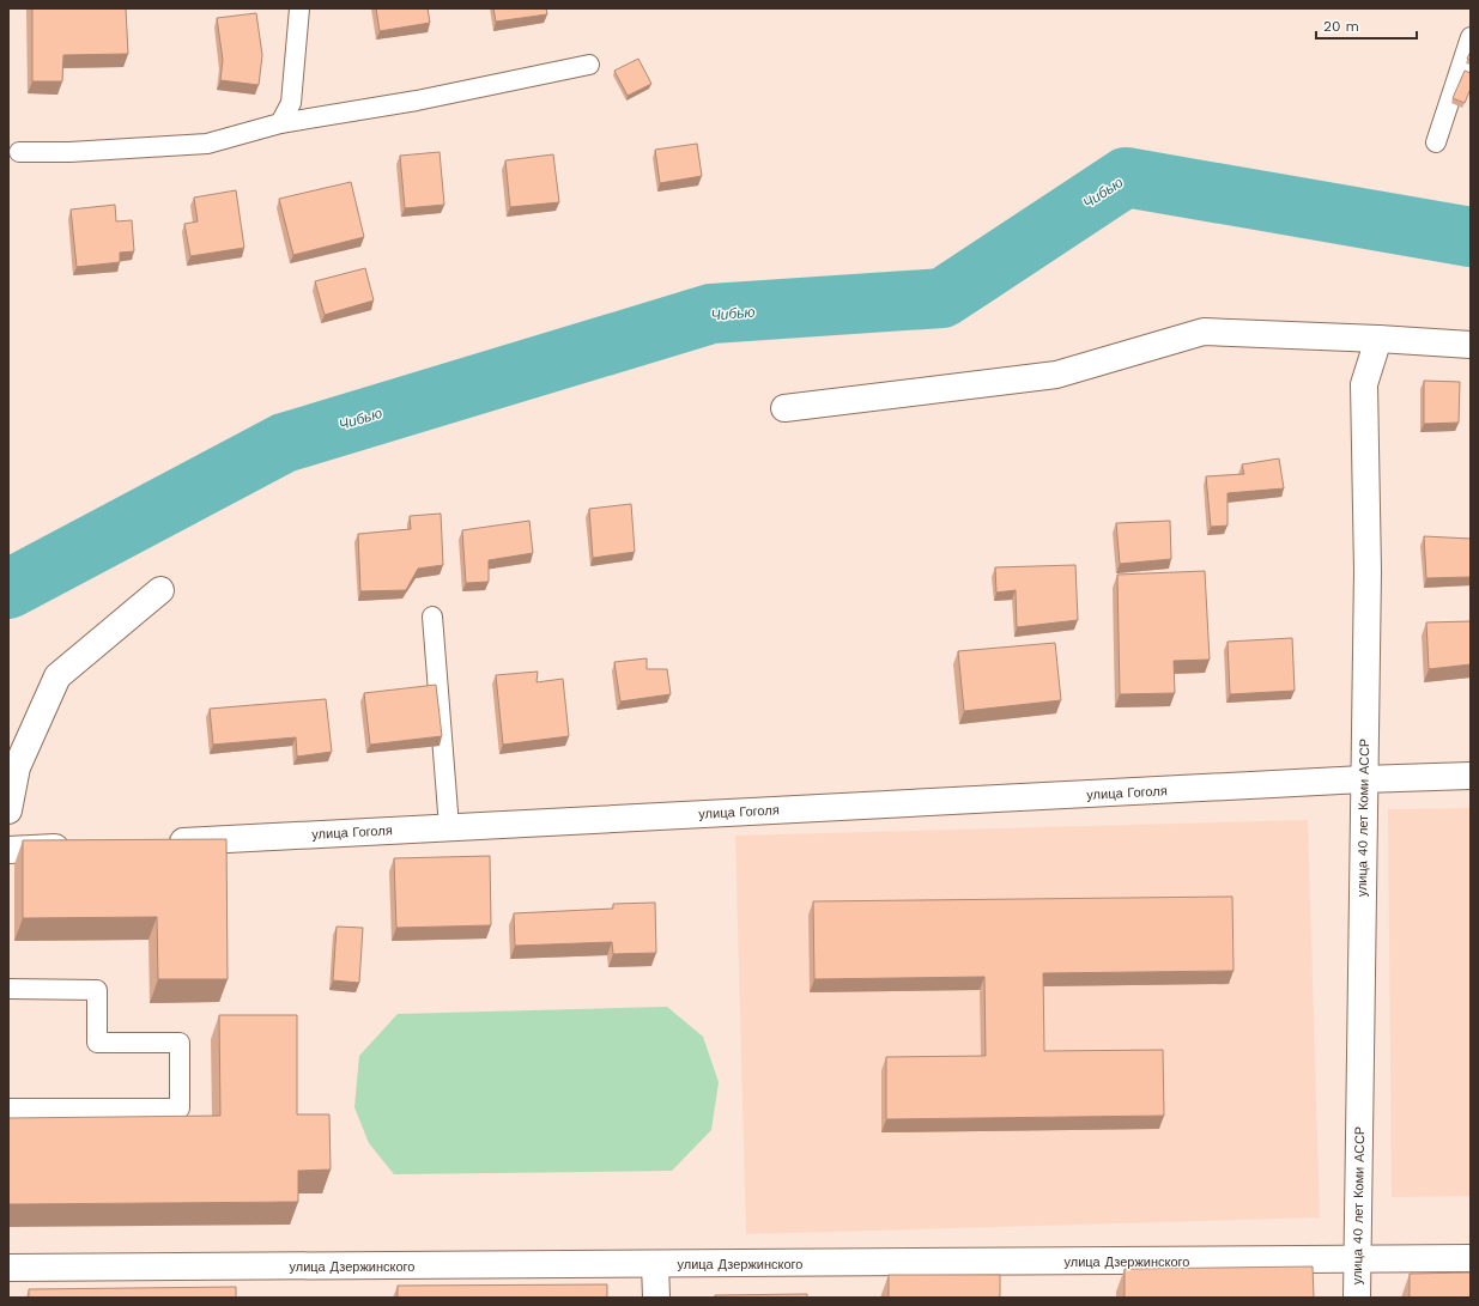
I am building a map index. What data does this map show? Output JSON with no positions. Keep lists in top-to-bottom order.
{
  "streets": {
    "street": ["улица Гоголя", "улица 40 лет Коми АССР", "улица Дзержинского"]
  },
  "crossings": [
    ["улица Гоголя", "улица 40 лет Коми АССР"],
    ["улица 40 лет Коми АССР", "улица Дзержинского"]
  ],
  "water": ["Чибью"],
  "scale_bar": "20 m"
}
